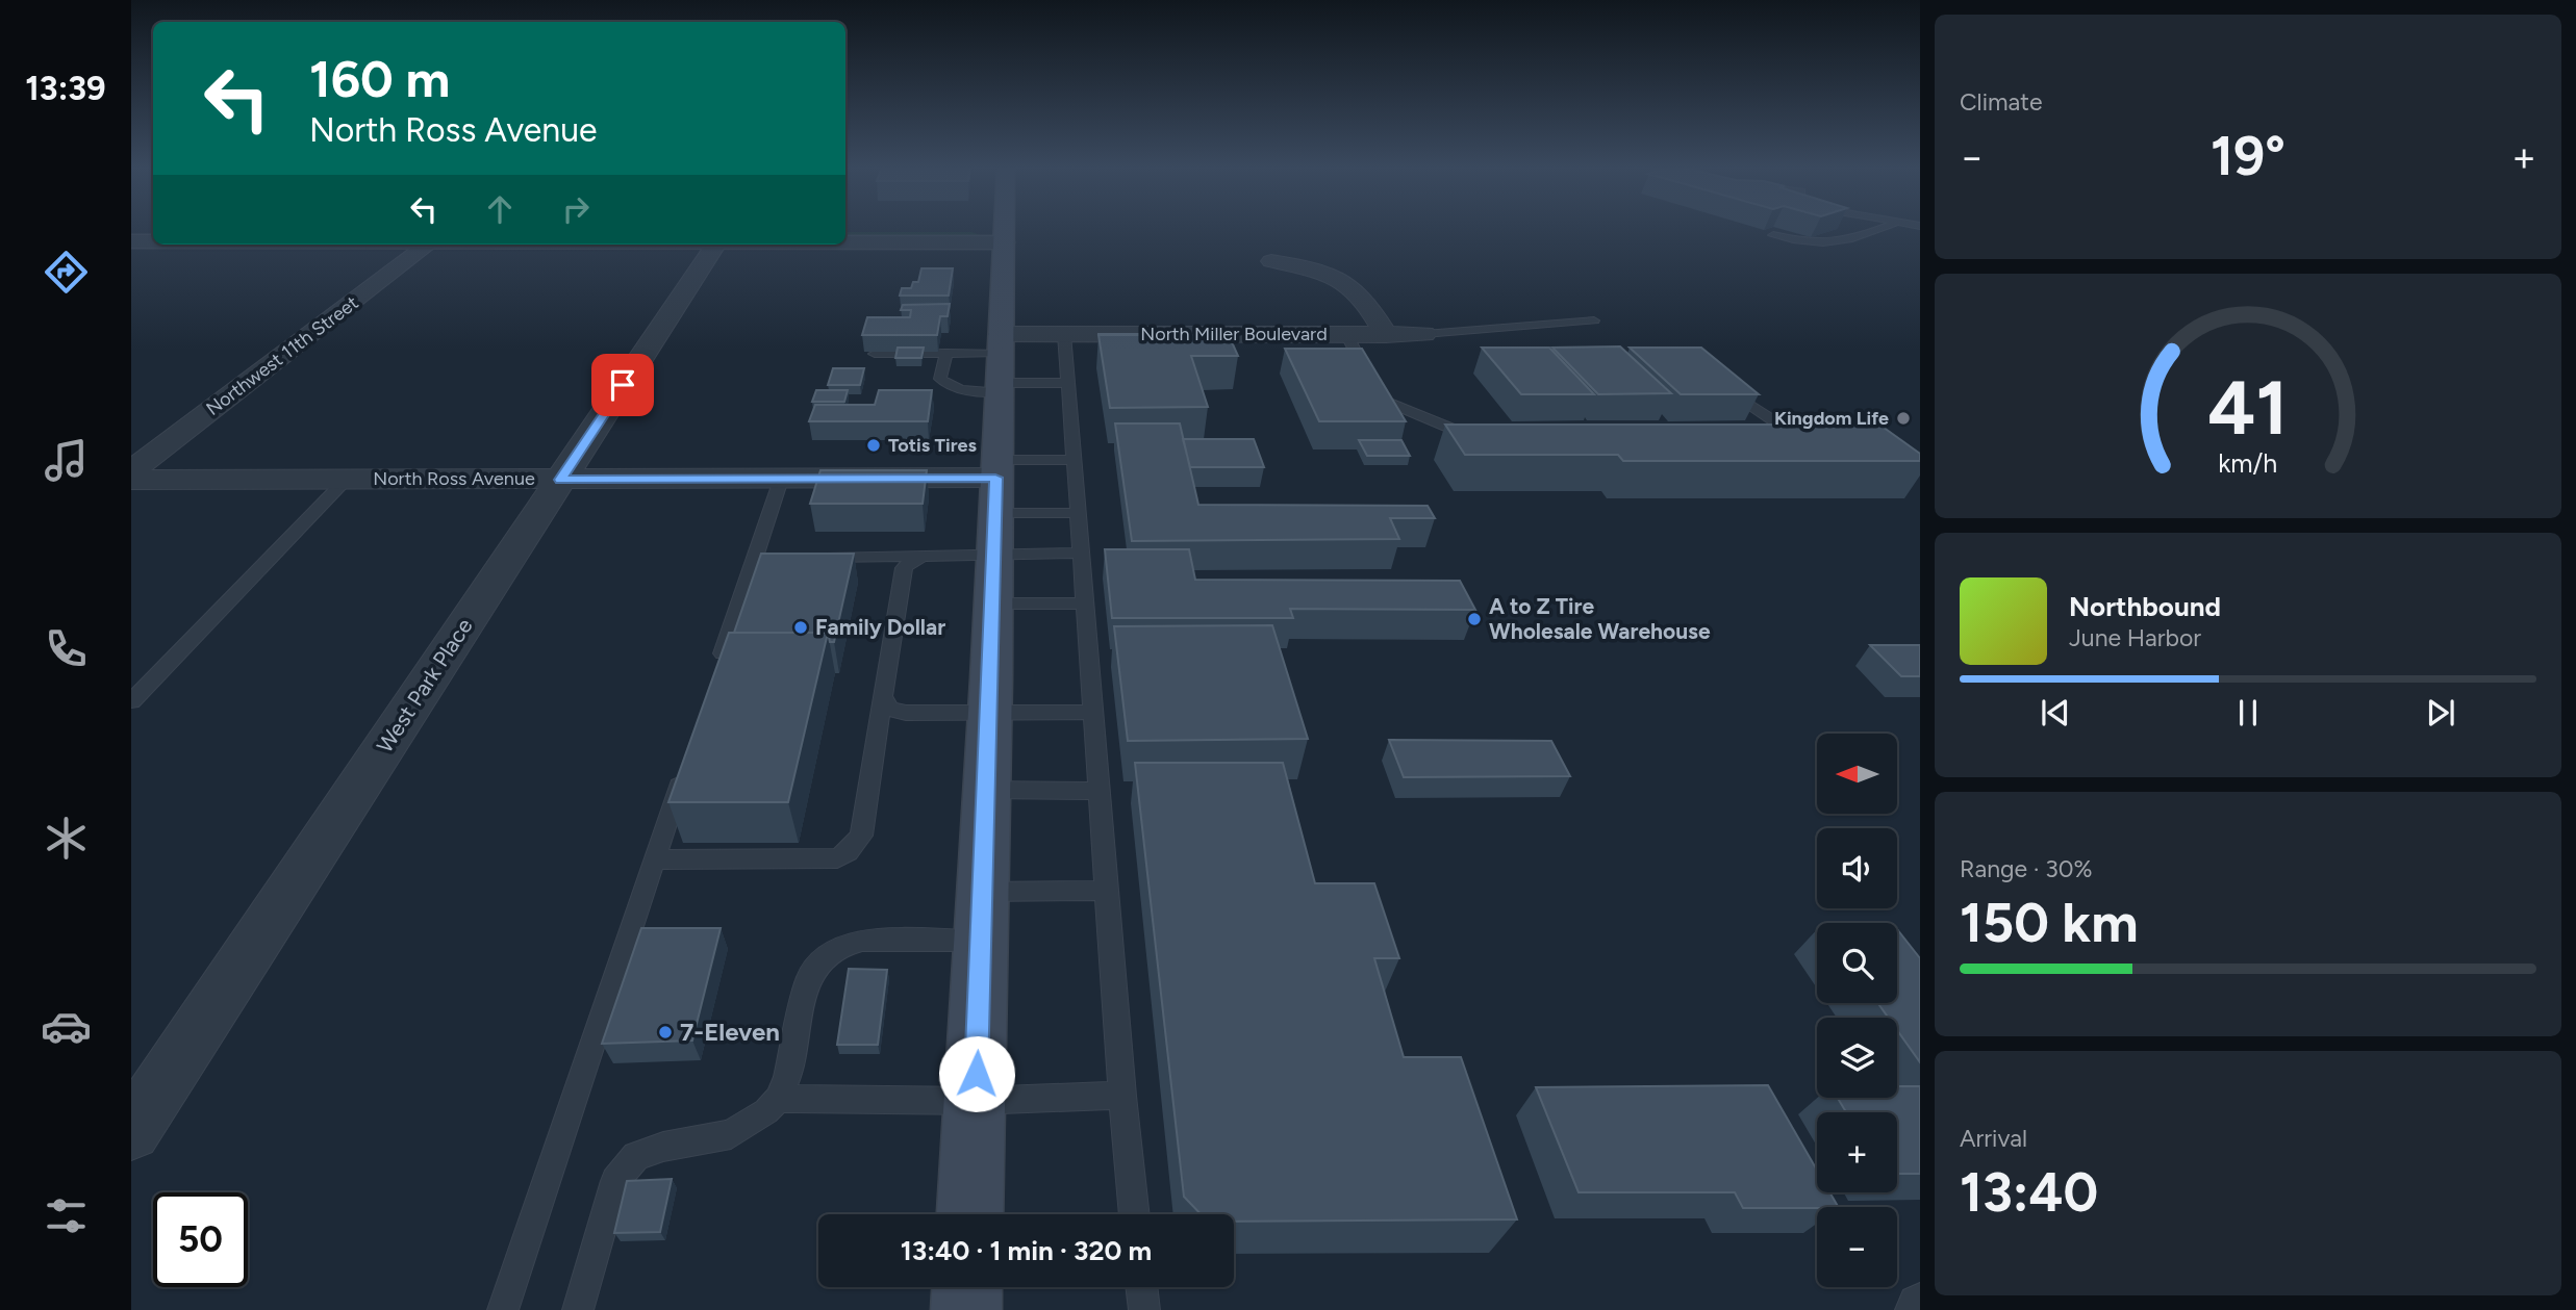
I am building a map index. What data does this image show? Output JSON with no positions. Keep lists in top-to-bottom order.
{
  "streets": {
    "street": [
      "North Miller Boulevard",
      "Northwest 11th Street",
      "North Ross Avenue",
      "West Park Place"
    ]
  },
  "crossings": [
    ["North Ross Avenue", "West Park Place"]
  ],
  "places": [
    "Kingdom Life",
    "Totis Tires",
    "A to Z Tire Wholesale Warehouse",
    "Family Dollar",
    "7-Eleven"
  ],
  "north": "left",
  "page": {
    "tabs": "13:39",
    "tile": [
      "Climate",
      ["Range · 30%", "150 km"],
      ["Arrival", "13:40"]
    ],
    "turn": ["160 m", "North Ross Avenue"],
    "heat": ["−", "19°", "+"],
    "song": ["Northbound", "June Harbor"],
    "map_buttons": ["+", "−"],
    "limit": "50",
    "trip": "13:40 · 1 min · 320 m",
    "gauge": ["41", "km/h"]
  }
}
